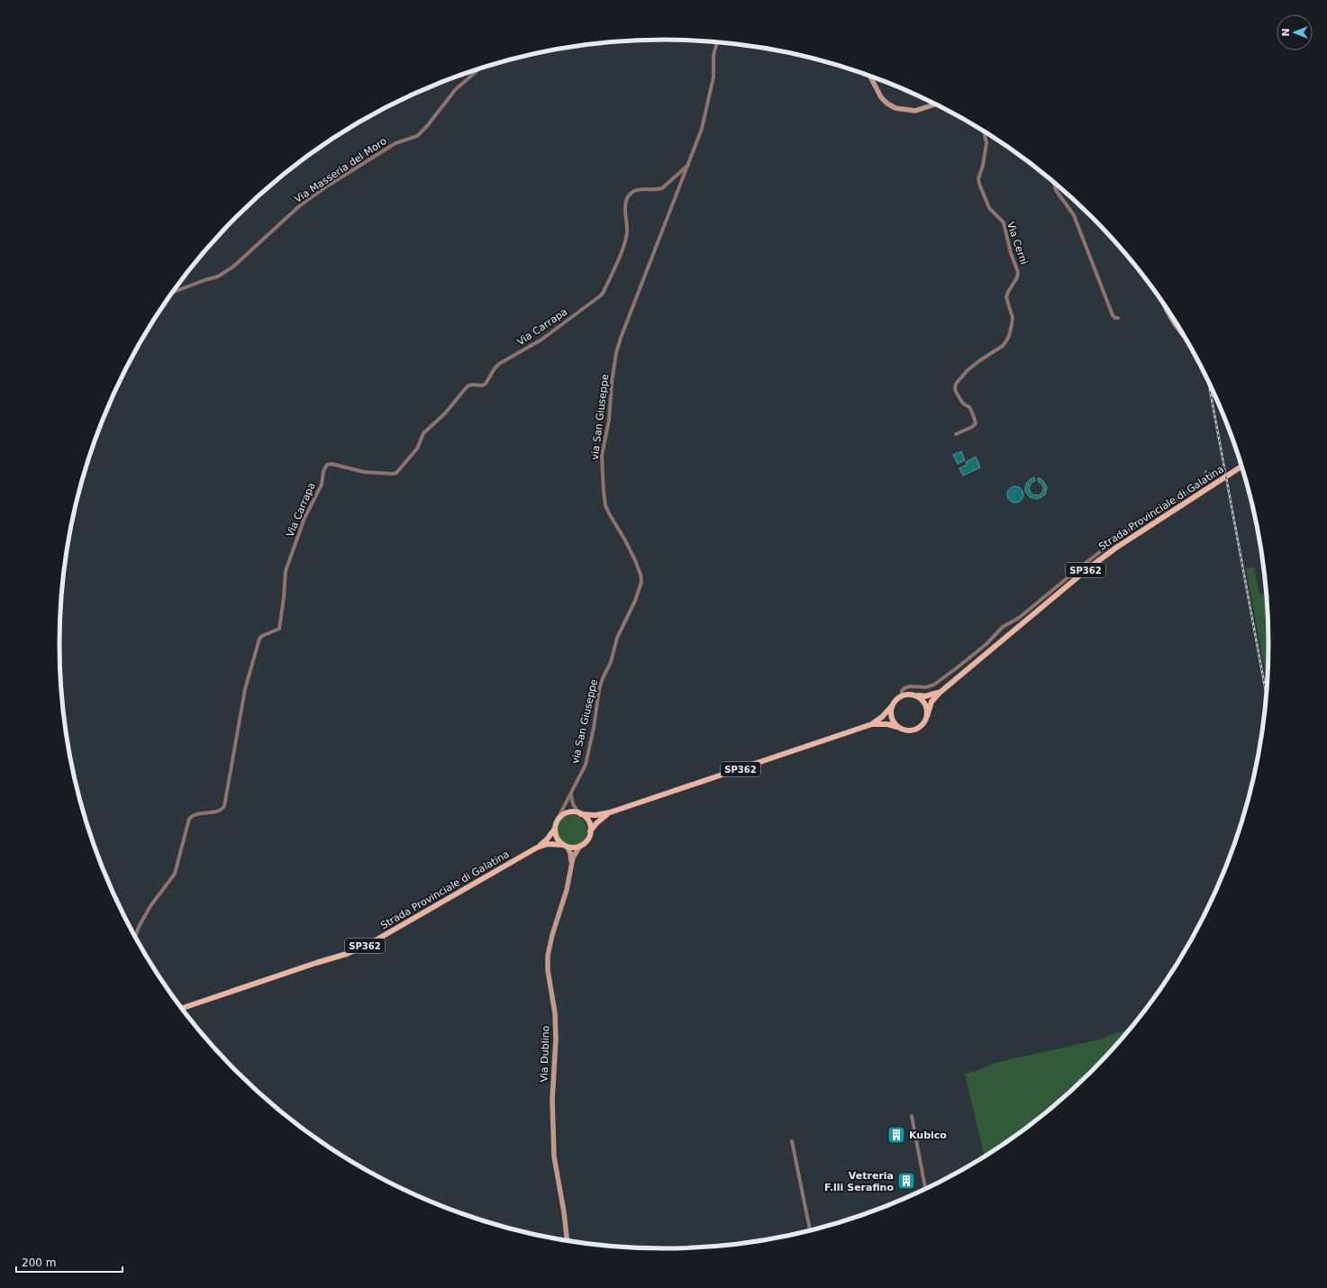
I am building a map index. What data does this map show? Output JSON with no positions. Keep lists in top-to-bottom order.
{
  "streets": {
    "main road": ["Strada Provinciale di Galatina", "SP362"],
    "street": [
      "Via Masseria del Moro",
      "Via Cerni",
      "Via Carrapa",
      "via San Giuseppe",
      "Via Dublino"
    ]
  },
  "crossings": [
    ["Via Carrapa", "via San Giuseppe"],
    ["via San Giuseppe", "Strada Provinciale di Galatina"],
    ["via San Giuseppe", "Via Dublino"],
    ["Strada Provinciale di Galatina", "Via Dublino"]
  ],
  "places": {
    "building": ["Kubico", "Vetreria F.lli Serafino"]
  },
  "scale_bar": "200 m",
  "north": "left"
}
